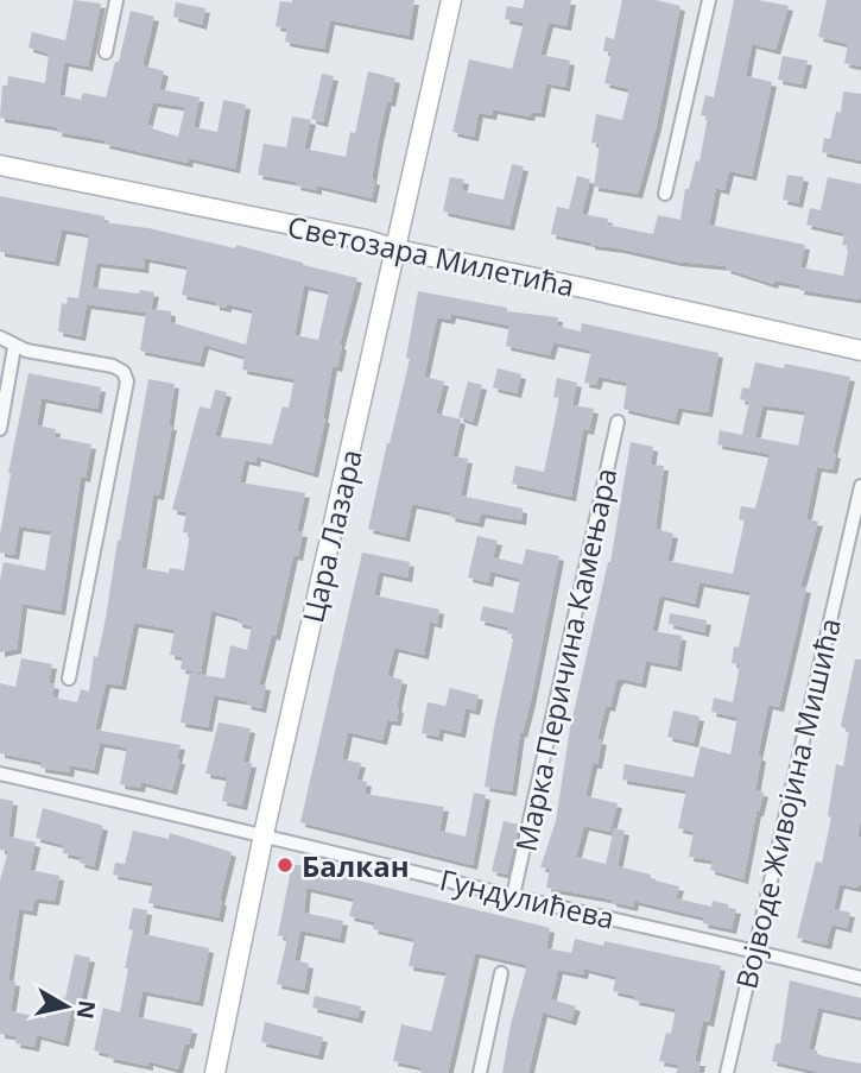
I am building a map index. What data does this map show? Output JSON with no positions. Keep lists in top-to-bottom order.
{
  "streets": {
    "main road": ["Светозара Милетића", "Цара Лазара"],
    "street": ["Марка Перичина Камењара", "Војводе Живојина Мишића", "Гундулићева"]
  },
  "crossings": [
    ["Светозара Милетића", "Цара Лазара"],
    ["Цара Лазара", "Гундулићева"],
    ["Марка Перичина Камењара", "Гундулићева"],
    ["Војводе Живојина Мишића", "Гундулићева"]
  ],
  "places": ["Балкан"],
  "north": "right"
}
